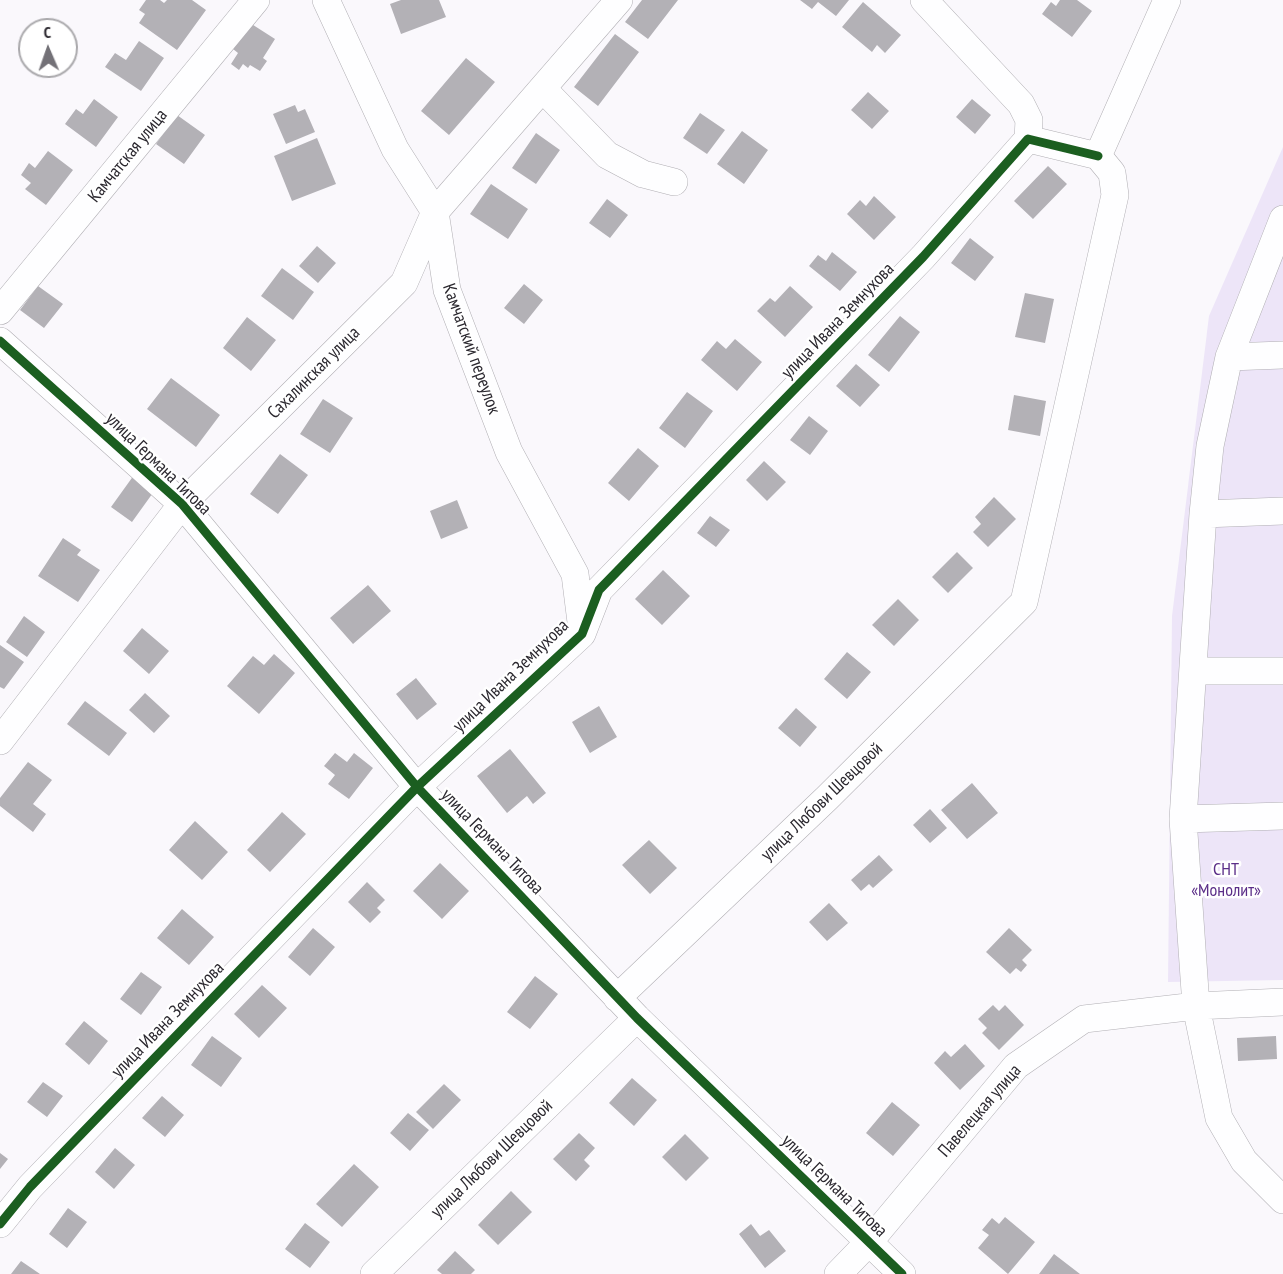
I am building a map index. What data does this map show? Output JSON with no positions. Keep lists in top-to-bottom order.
{
  "streets": {
    "street": [
      "Камчатская улица",
      "улица Ивана Земнухова",
      "Камчатский переулок",
      "Сахалинская улица",
      "улица Германа Титова",
      "улица Любови Шевцовой",
      "Павелецкая улица"
    ]
  },
  "crossings": [
    ["улица Ивана Земнухова", "Камчатский переулок"],
    ["улица Ивана Земнухова", "улица Германа Титова"],
    ["Камчатский переулок", "Сахалинская улица"],
    ["Сахалинская улица", "улица Германа Титова"],
    ["улица Германа Титова", "улица Любови Шевцовой"],
    ["улица Германа Титова", "Павелецкая улица"]
  ],
  "parks": ["СНТ «Монолит»"],
  "north": "top"
}
